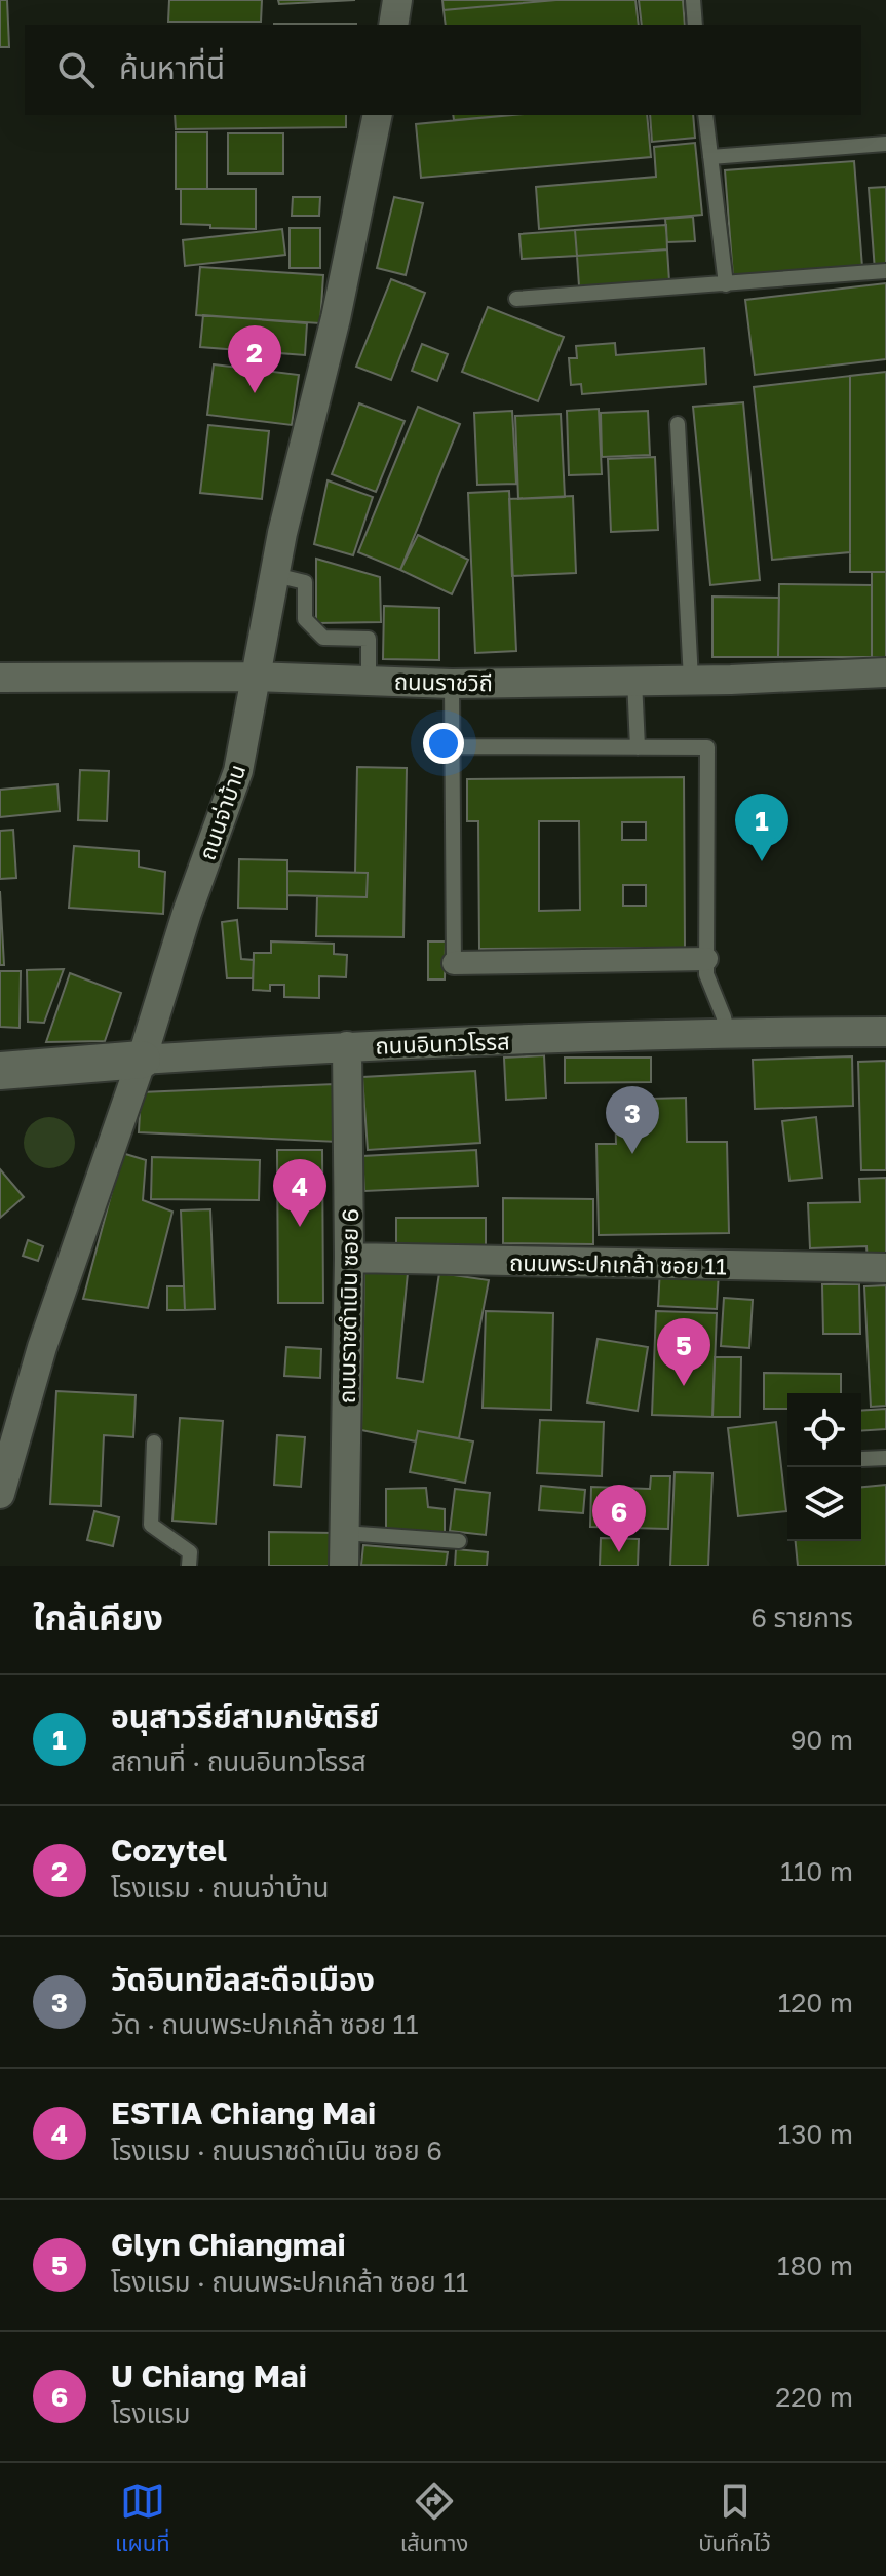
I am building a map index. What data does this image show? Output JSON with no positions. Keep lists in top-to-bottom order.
{
  "streets": {
    "street": [
      "ถนนราชวิถี",
      "ถนนจ่าบ้าน",
      "ถนนอินทวโรรส",
      "ถนนพระปกเกล้า ซอย 11",
      "ถนนราชดำเนิน ซอย 6"
    ]
  },
  "crossings": [
    ["ถนนราชวิถี", "ถนนจ่าบ้าน"],
    ["ถนนจ่าบ้าน", "ถนนอินทวโรรส"],
    ["ถนนอินทวโรรส", "ถนนราชดำเนิน ซอย 6"],
    ["ถนนพระปกเกล้า ซอย 11", "ถนนราชดำเนิน ซอย 6"]
  ],
  "page": {
    "search": "ค้นหาที่นี่",
    "pins": [
      "2",
      "1",
      "3",
      "4",
      "5",
      "6"
    ],
    "heading": ["ใกล้เคียง", "6 รายการ"],
    "list": [
      {
        "mark": "1",
        "name": "อนุสาวรีย์สามกษัตริย์",
        "note": "สถานที่ · ถนนอินทวโรรส",
        "value": "90 m"
      },
      {
        "mark": "2",
        "name": "Cozytel",
        "note": "โรงแรม · ถนนจ่าบ้าน",
        "value": "110 m"
      },
      {
        "mark": "3",
        "name": "วัดอินทขีลสะดือเมือง",
        "note": "วัด · ถนนพระปกเกล้า ซอย 11",
        "value": "120 m"
      },
      {
        "mark": "4",
        "name": "ESTIA Chiang Mai",
        "note": "โรงแรม · ถนนราชดำเนิน ซอย 6",
        "value": "130 m"
      },
      {
        "mark": "5",
        "name": "Glyn Chiangmai",
        "note": "โรงแรม · ถนนพระปกเกล้า ซอย 11",
        "value": "180 m"
      },
      {
        "mark": "6",
        "name": "U Chiang Mai",
        "note": "โรงแรม",
        "value": "220 m"
      }
    ],
    "nav": ["แผนที่", "เส้นทาง", "บันทึกไว้"]
  }
}
